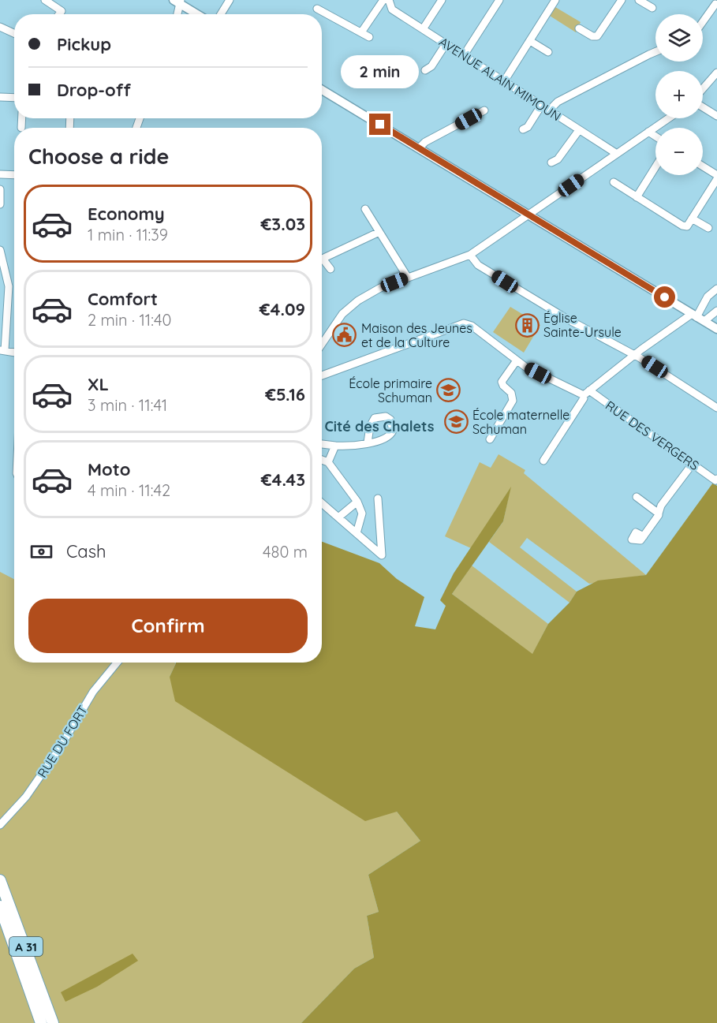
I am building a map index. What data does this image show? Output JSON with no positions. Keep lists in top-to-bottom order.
{
  "streets": {
    "highway": ["A 31"],
    "street": ["AVENUE ALAIN MIMOUN", "RUE DES VERGERS", "RUE DU FORT"]
  },
  "districts": ["Cité des Chalets"],
  "places": {
    "building": ["Église Sainte-Ursule"],
    "public building": ["Maison des Jeunes et de la Culture"],
    "school or university": ["École primaire Schuman", "École maternelle Schuman"]
  },
  "page": {
    "map_buttons": ["+", "−"],
    "banner": ["Pickup", "Drop-off"],
    "bubble": "2 min",
    "heading": "Choose a ride",
    "list": [
      {
        "name": "Economy",
        "note": "1 min · 11:39",
        "value": "€3.03"
      },
      {
        "name": "Comfort",
        "note": "2 min · 11:40",
        "value": "€4.09"
      },
      {
        "name": "XL",
        "note": "3 min · 11:41",
        "value": "€5.16"
      },
      {
        "name": "Moto",
        "note": "4 min · 11:42",
        "value": "€4.43"
      }
    ],
    "pay": ["Cash", "480 m"],
    "buttons": "Confirm"
  }
}
